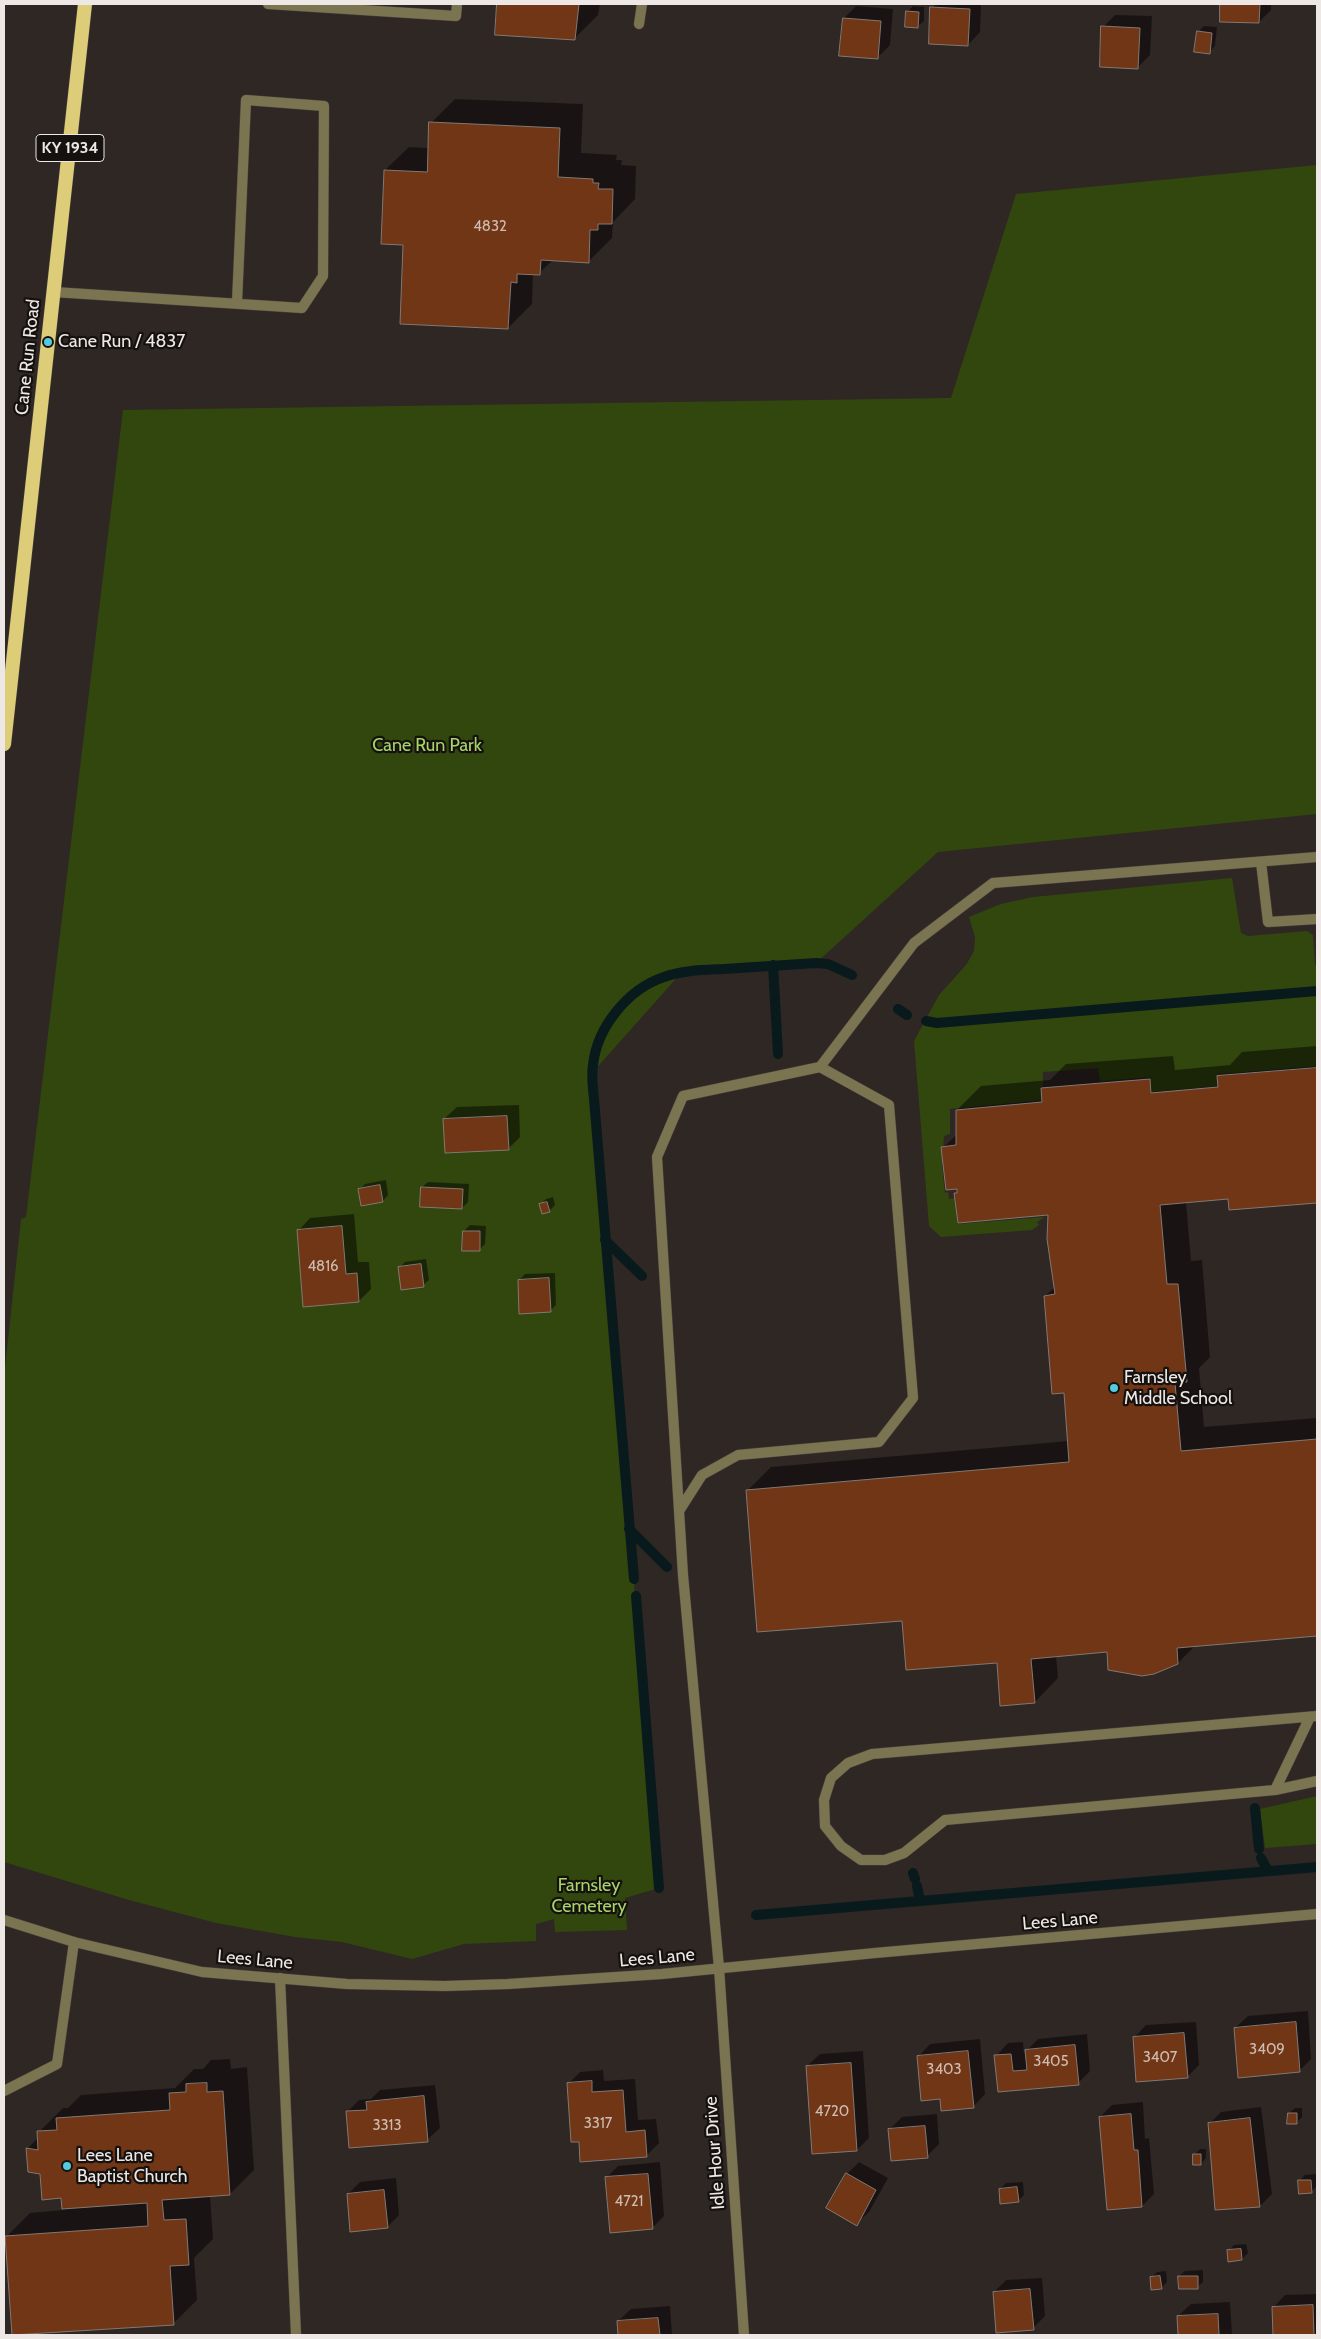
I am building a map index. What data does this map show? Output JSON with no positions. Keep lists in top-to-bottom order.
{
  "streets": {
    "highway": ["KY 1934", "Cane Run Road"],
    "street": ["Lees Lane", "Idle Hour Drive"]
  },
  "crossings": [
    ["Lees Lane", "Idle Hour Drive"]
  ],
  "parks": ["Cane Run Park", "Farnsley Cemetery"],
  "places": ["Cane Run / 4837", "Farnsley Middle School", "Lees Lane Baptist Church"],
  "house_numbers": [
    "4832",
    "4816",
    "3409",
    "3407",
    "3405",
    "3403",
    "4720",
    "3317",
    "3313",
    "4721"
  ]
}
